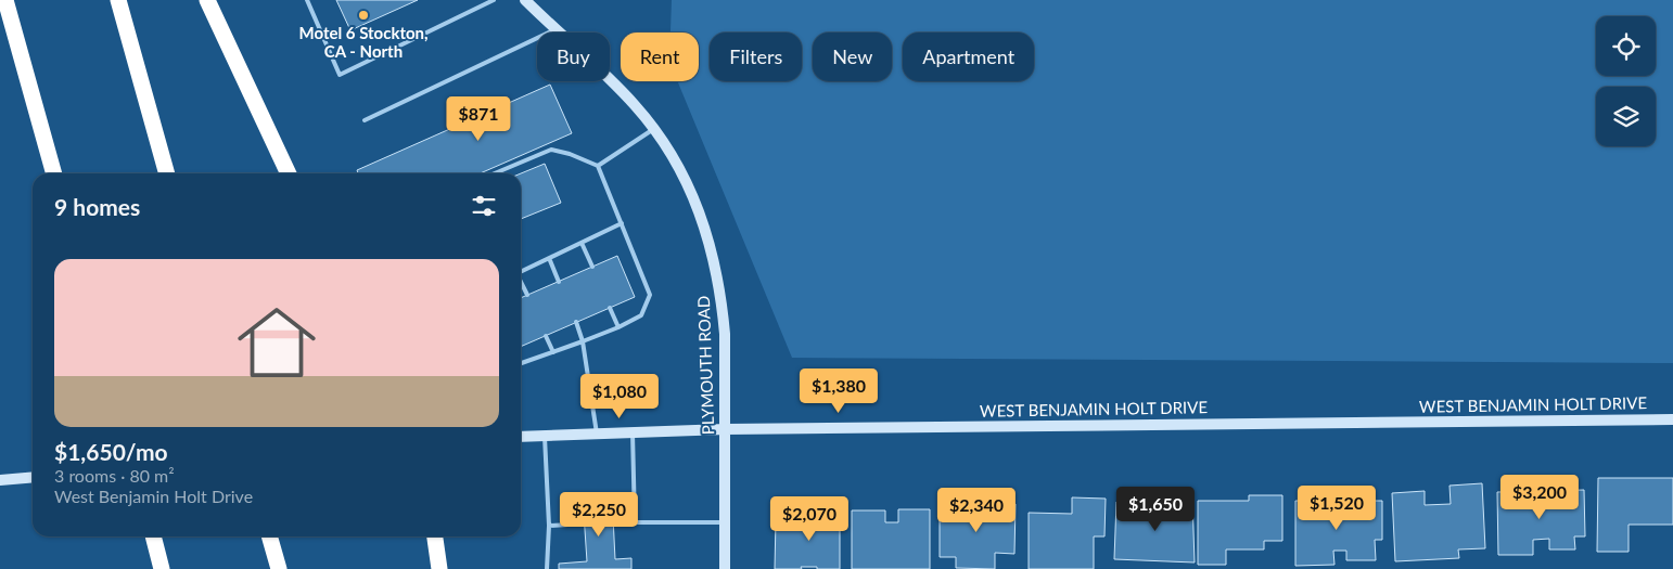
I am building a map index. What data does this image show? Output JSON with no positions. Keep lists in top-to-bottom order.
{
  "streets": {
    "main road": ["PLYMOUTH ROAD", "WEST BENJAMIN HOLT DRIVE"]
  },
  "crossings": [
    ["PLYMOUTH ROAD", "WEST BENJAMIN HOLT DRIVE"]
  ],
  "places": ["Motel 6 Stockton, CA - North"],
  "page": {
    "chip": [
      "Buy",
      "Rent",
      "Filters",
      "New",
      "Apartment"
    ],
    "price": [
      "$871",
      "$1,380",
      "$1,080",
      "$3,200",
      "$1,520",
      "$1,650",
      "$2,340",
      "$2,250",
      "$2,070"
    ],
    "heading": "9 homes",
    "list": [
      {
        "name": "$1,650/mo",
        "note": "3 rooms · 80 m² · West Benjamin Holt Drive"
      }
    ]
  }
}
